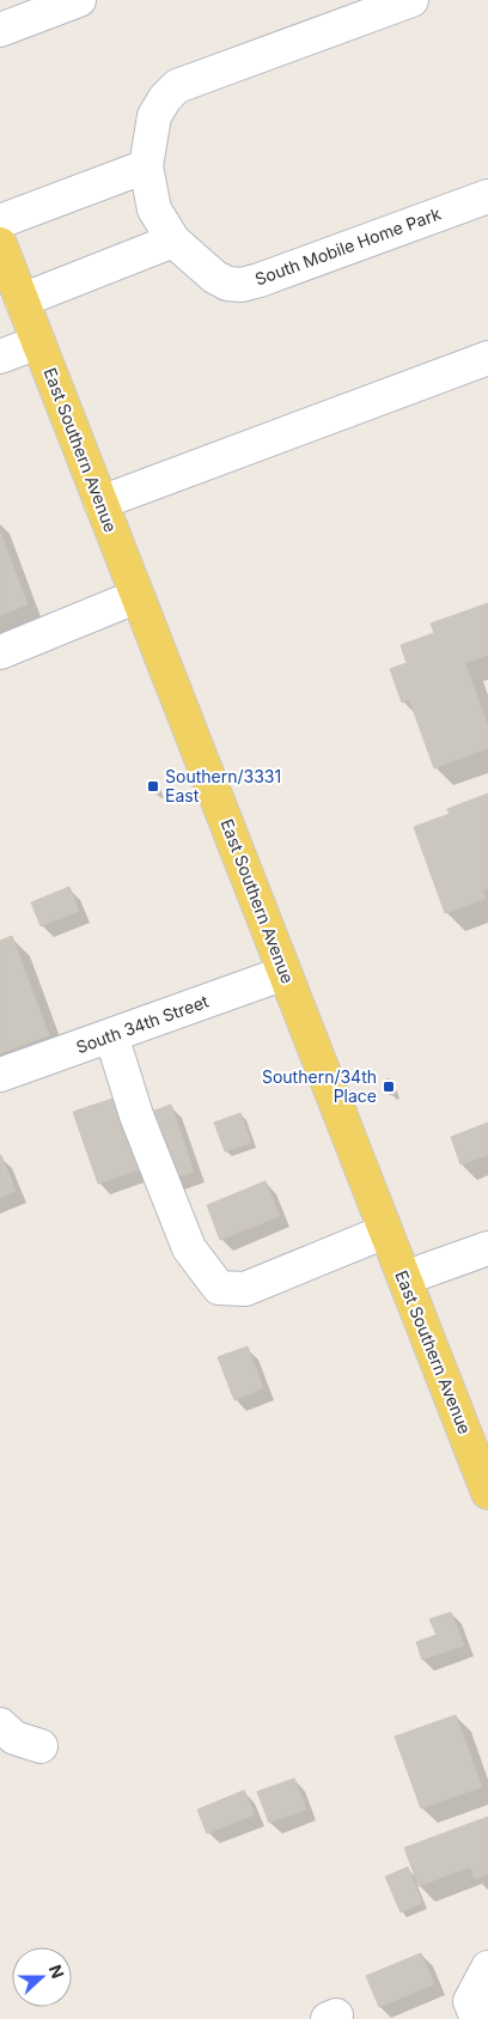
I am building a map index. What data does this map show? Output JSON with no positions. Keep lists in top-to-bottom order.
{
  "streets": {
    "main road": ["East Southern Avenue"],
    "street": ["South Mobile Home Park", "South 34th Street"]
  },
  "crossings": [
    ["East Southern Avenue", "South 34th Street"]
  ],
  "places": {
    "transit": ["Southern/3331 East", "Southern/34th Place"]
  },
  "north": "right"
}
